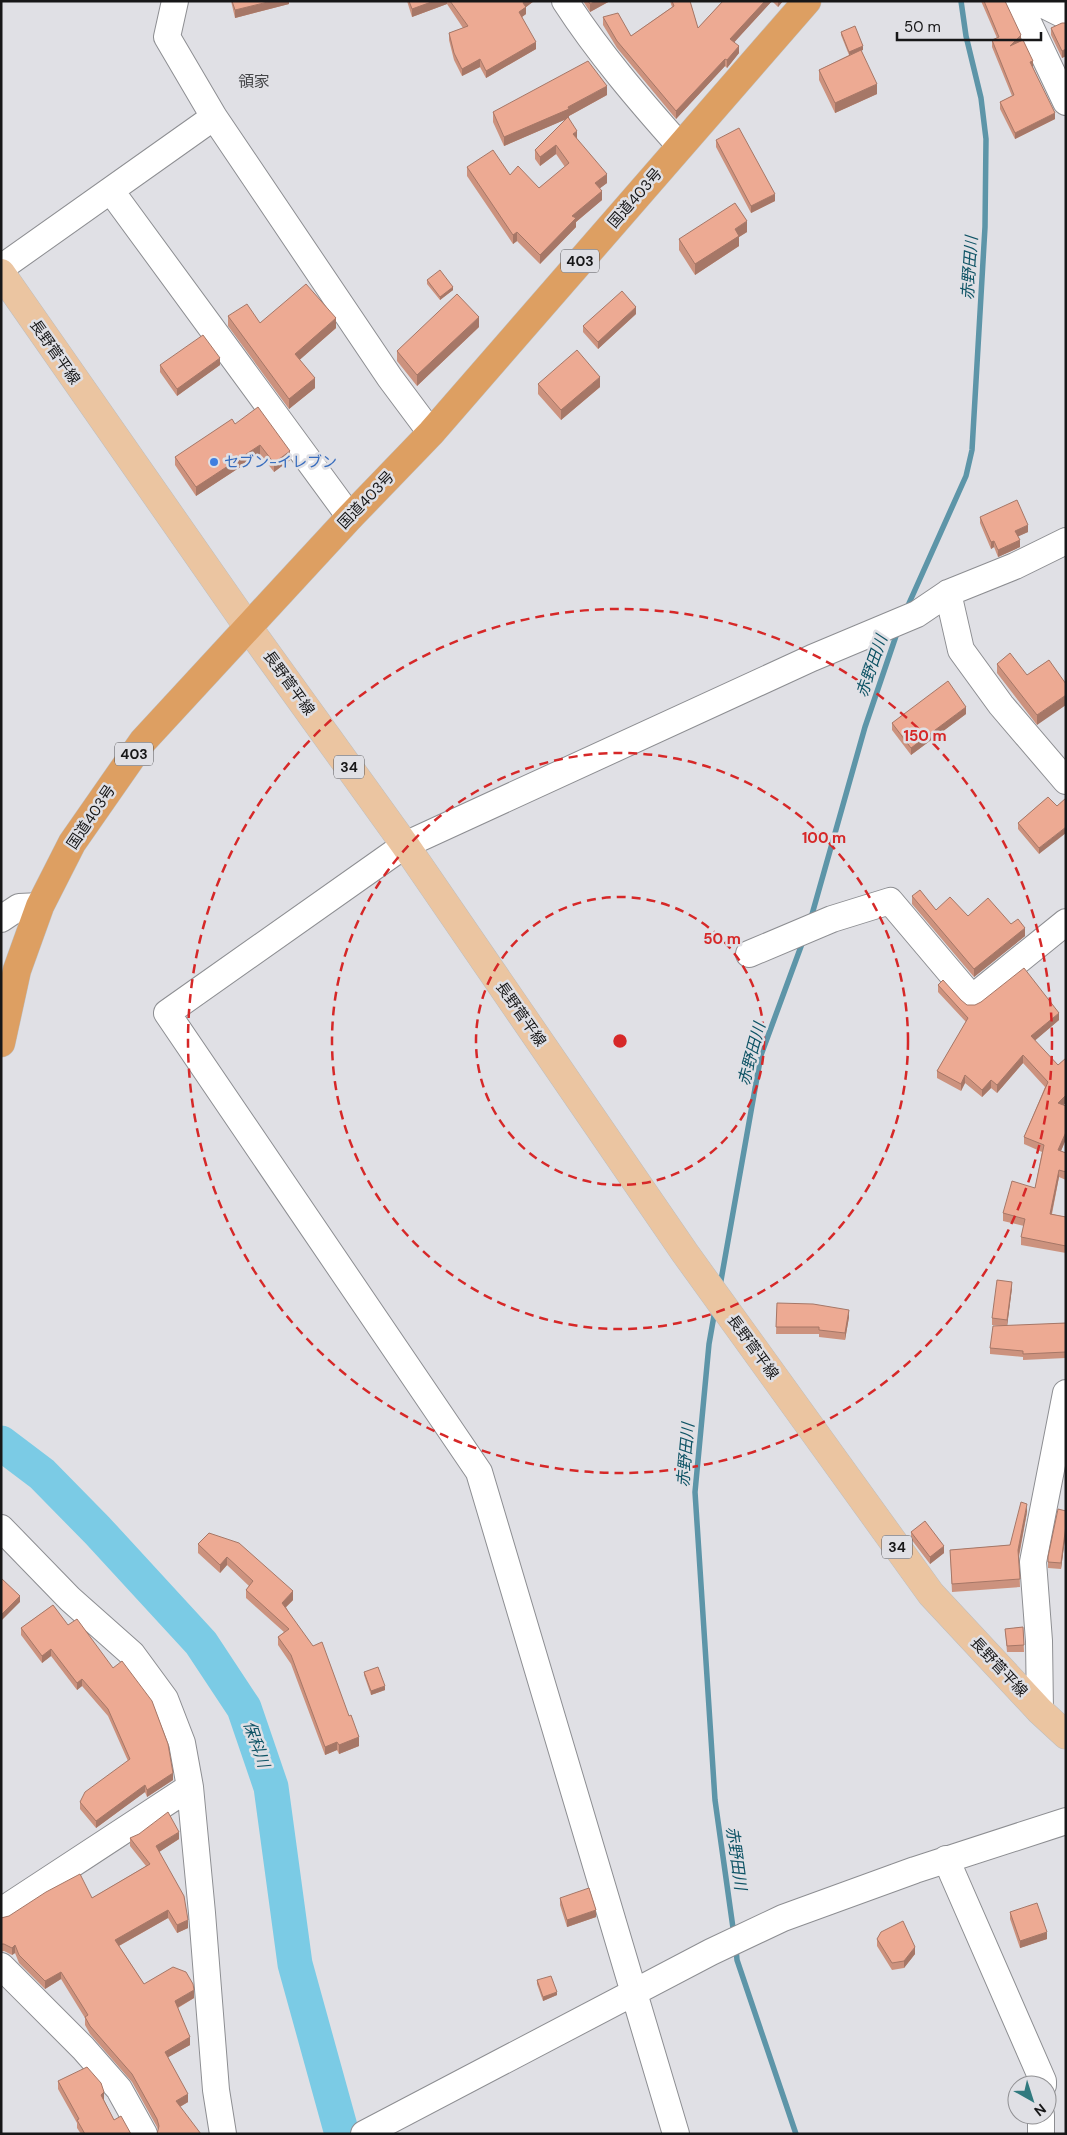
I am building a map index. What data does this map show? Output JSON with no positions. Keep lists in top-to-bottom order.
{
  "streets": {
    "highway": ["国道403号", "403"],
    "main road": ["長野菅平線", "34"]
  },
  "crossings": [
    ["国道403号", "長野菅平線"]
  ],
  "districts": ["領家"],
  "water": ["赤野田川", "保科川"],
  "places": ["セブン-イレブン"],
  "scale_bar": "50 m",
  "north": "bottom right",
  "rings": ["150 m", "100 m", "50 m"]
}
